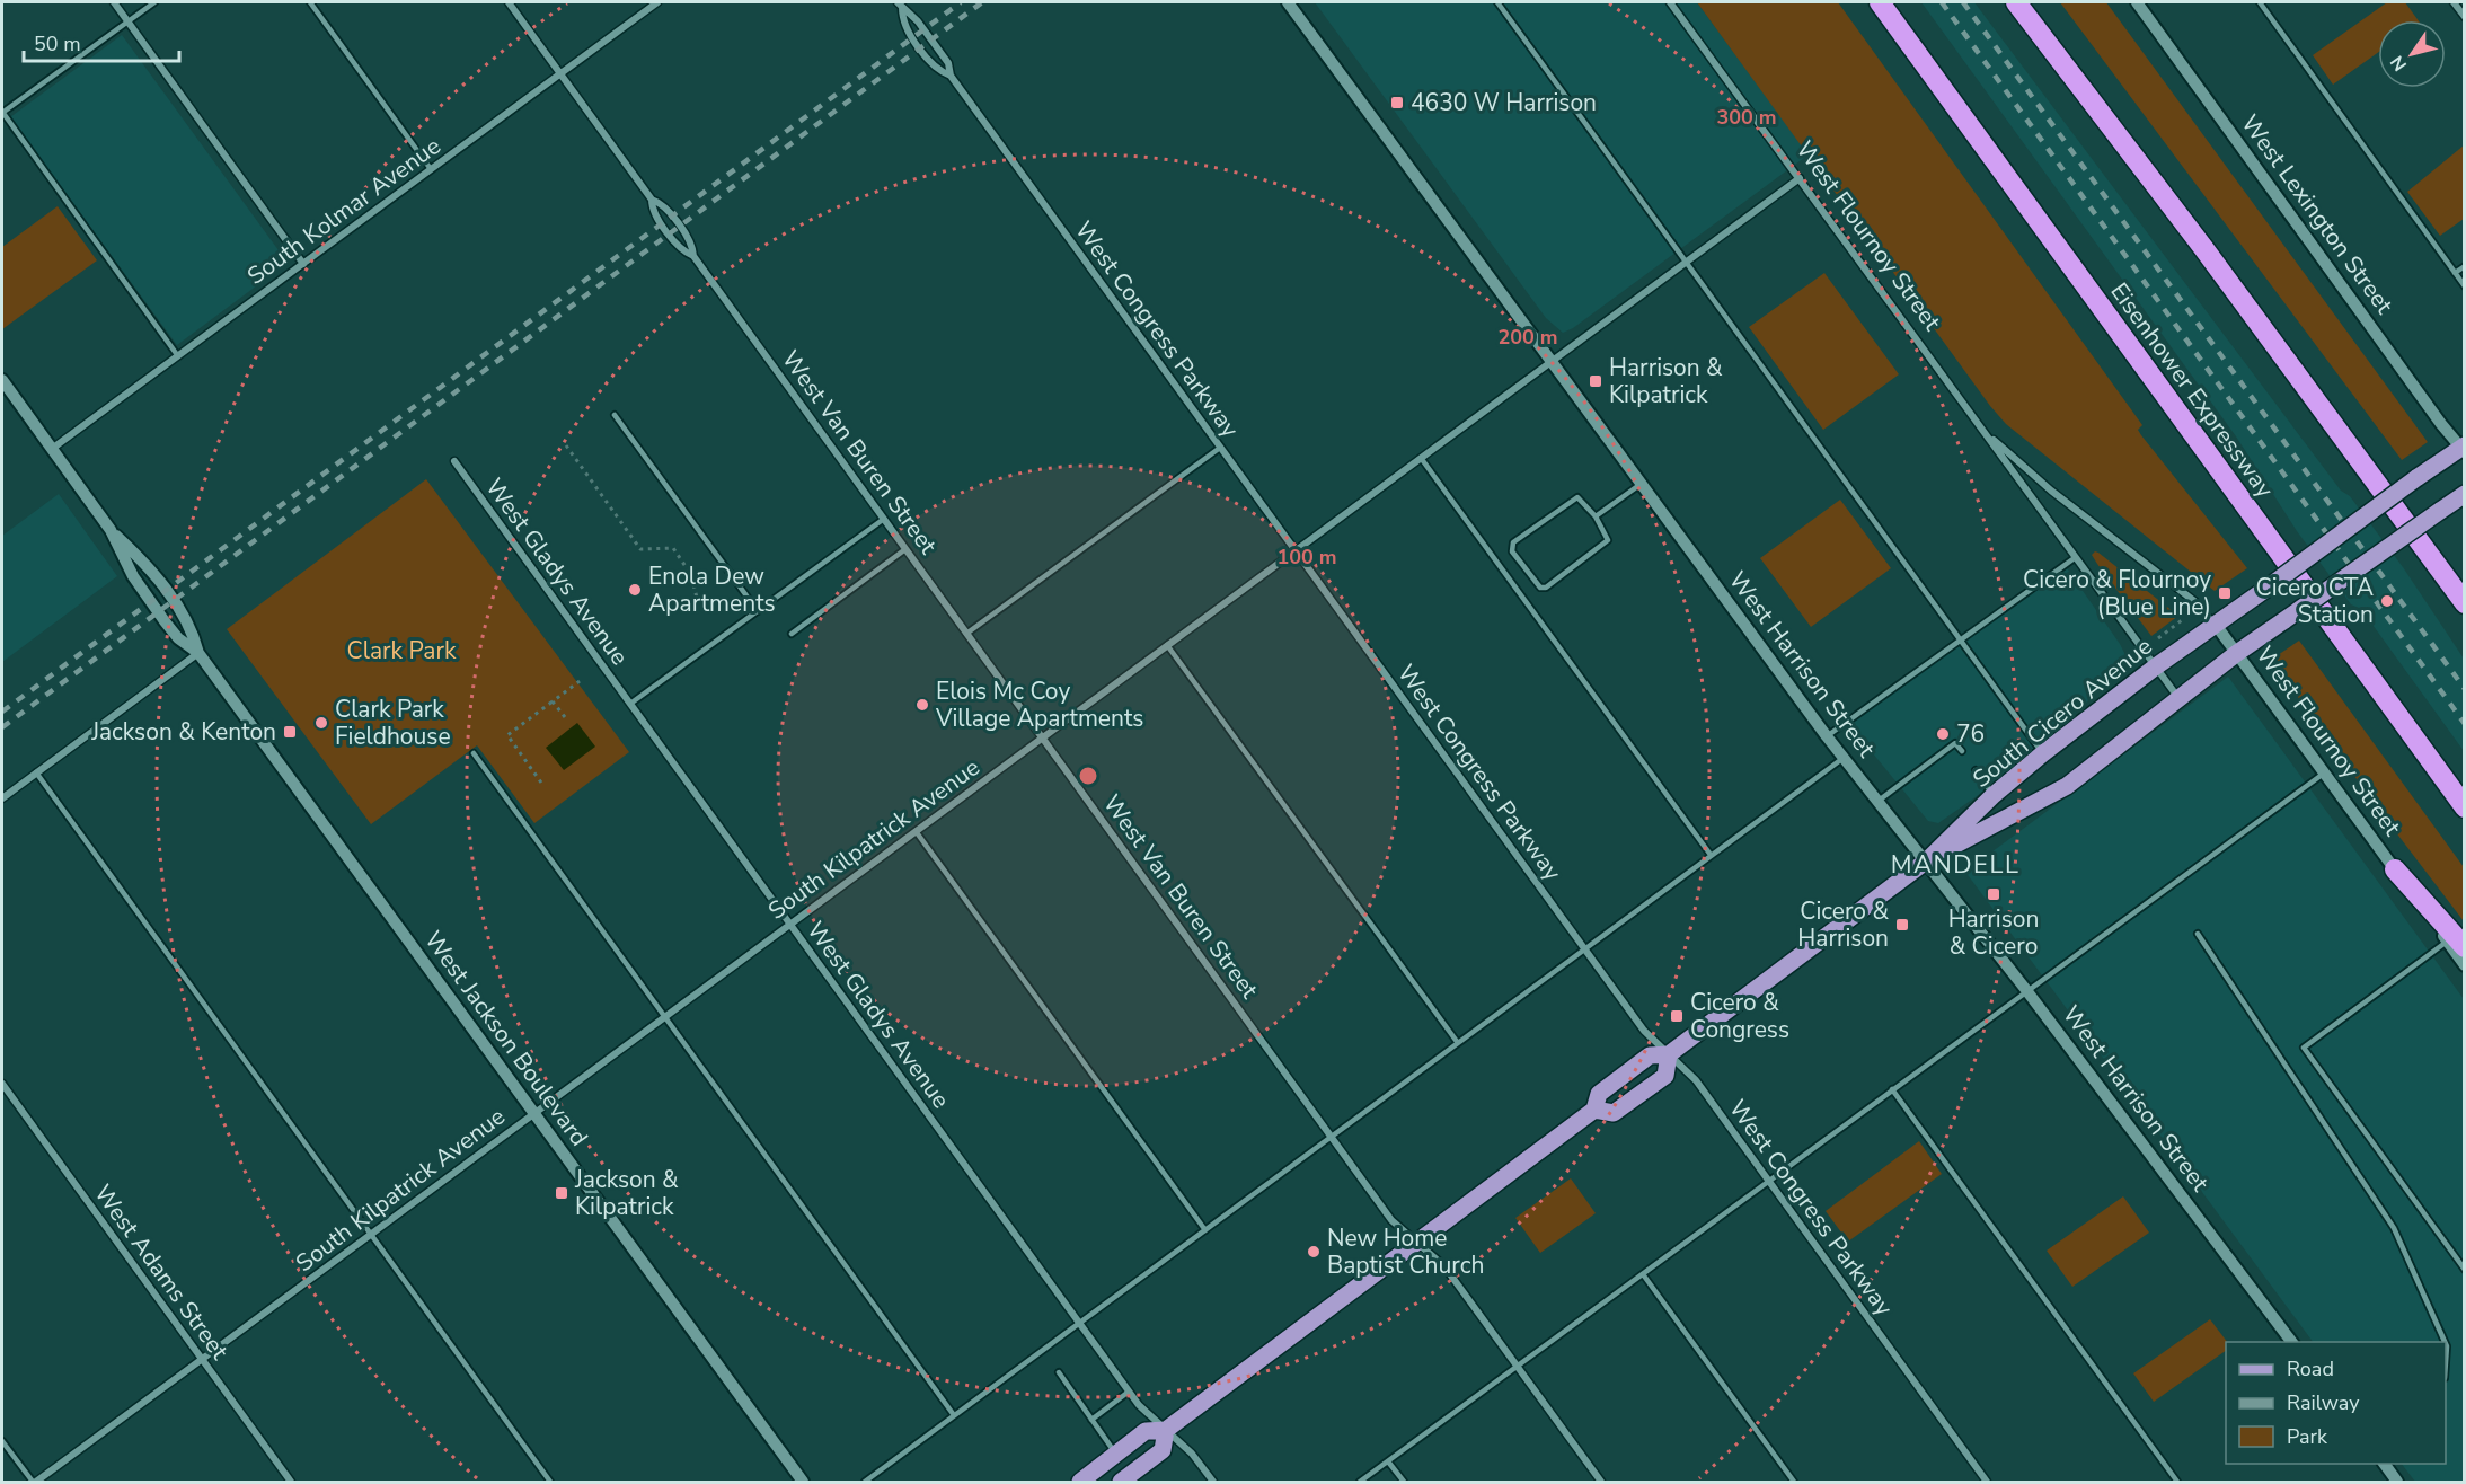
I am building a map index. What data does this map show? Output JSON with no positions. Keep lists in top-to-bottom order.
{
  "streets": {
    "highway": ["Eisenhower Expressway"],
    "main road": ["South Cicero Avenue"],
    "street": [
      "South Kolmar Avenue",
      "West Lexington Street",
      "West Flournoy Street",
      "West Congress Parkway",
      "West Van Buren Street",
      "West Gladys Avenue",
      "West Harrison Street",
      "South Kilpatrick Avenue",
      "West Jackson Boulevard",
      "West Adams Street"
    ]
  },
  "crossings": [
    ["South Kolmar Avenue", "West Van Buren Street"],
    ["South Kolmar Avenue", "West Jackson Boulevard"],
    ["West Lexington Street", "South Cicero Avenue"],
    ["West Flournoy Street", "South Cicero Avenue"],
    ["West Flournoy Street", "South Kilpatrick Avenue"],
    ["West Congress Parkway", "South Cicero Avenue"],
    ["West Congress Parkway", "South Kilpatrick Avenue"],
    ["West Van Buren Street", "South Cicero Avenue"],
    ["West Van Buren Street", "South Kilpatrick Avenue"],
    ["West Gladys Avenue", "South Cicero Avenue"],
    ["West Gladys Avenue", "South Kilpatrick Avenue"],
    ["West Harrison Street", "South Cicero Avenue"],
    ["West Harrison Street", "South Kilpatrick Avenue"],
    ["South Kilpatrick Avenue", "West Jackson Boulevard"],
    ["South Kilpatrick Avenue", "West Adams Street"]
  ],
  "districts": ["MANDELL"],
  "parks": ["Clark Park"],
  "places": {
    "transit": [
      "4630 W Harrison",
      "Harrison & Kilpatrick",
      "Cicero & Flournoy (Blue Line)",
      "Jackson & Kenton",
      "Harrison & Cicero",
      "Cicero & Harrison",
      "Cicero & Congress",
      "Jackson & Kilpatrick"
    ],
    "other": [
      "Enola Dew Apartments",
      "Cicero CTA Station",
      "Elois Mc Coy Village Apartments",
      "Clark Park Fieldhouse",
      "76",
      "New Home Baptist Church"
    ]
  },
  "legend": ["Road", "Railway", "Park"],
  "scale_bar": "50 m",
  "north": "bottom left",
  "rings": ["300 m", "200 m", "100 m"]
}
